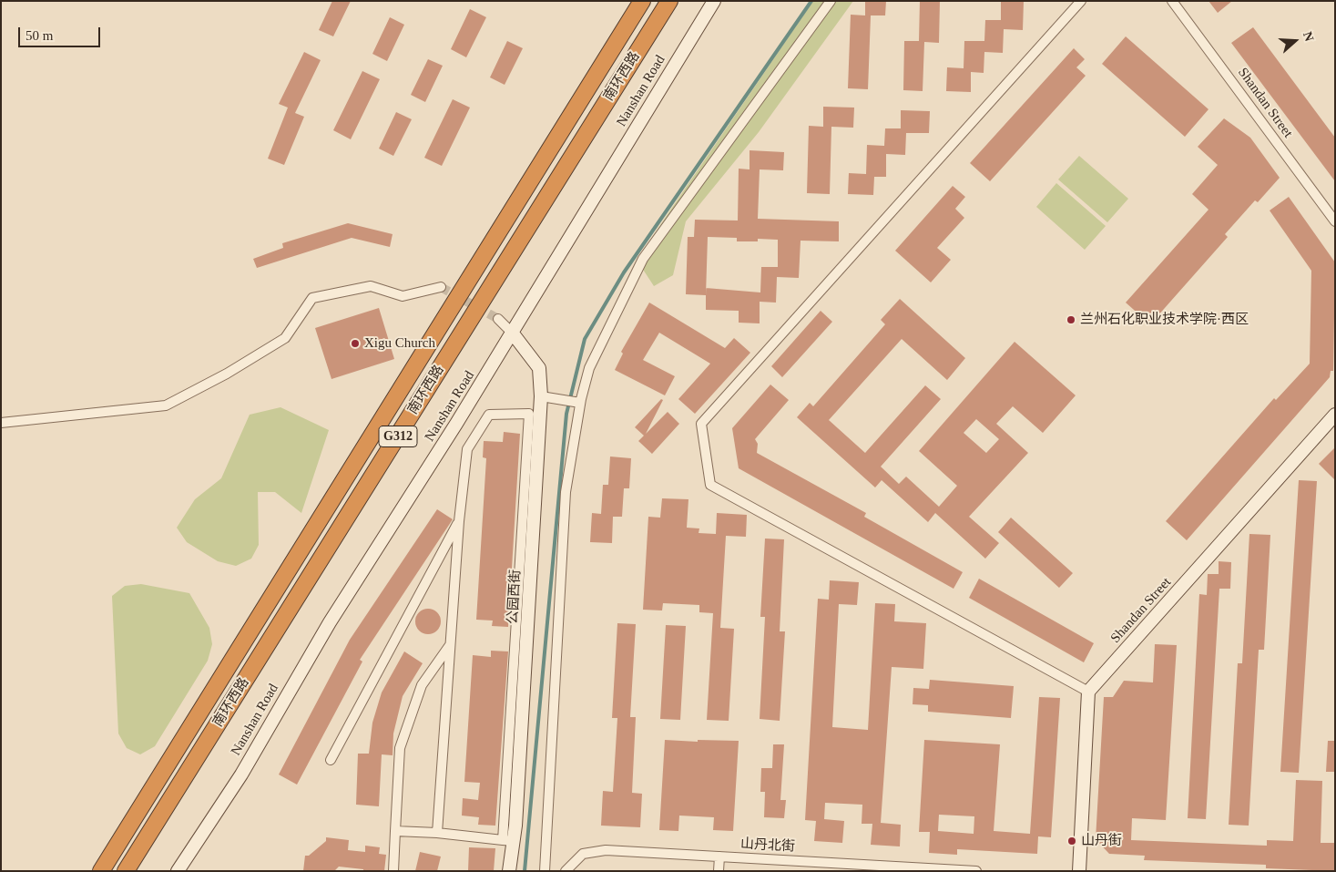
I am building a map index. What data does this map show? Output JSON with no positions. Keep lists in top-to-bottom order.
{
  "streets": {
    "highway": ["南环西路", "G312"],
    "street": [
      "Nanshan Road",
      "Shandan Street",
      "公园西街",
      "山丹北街"
    ]
  },
  "crossings": [
    ["Nanshan Road", "公园西街"]
  ],
  "places": ["兰州石化职业技术学院·西区", "Xigu Church", "山丹街"],
  "scale_bar": "50 m",
  "north": "right"
}
